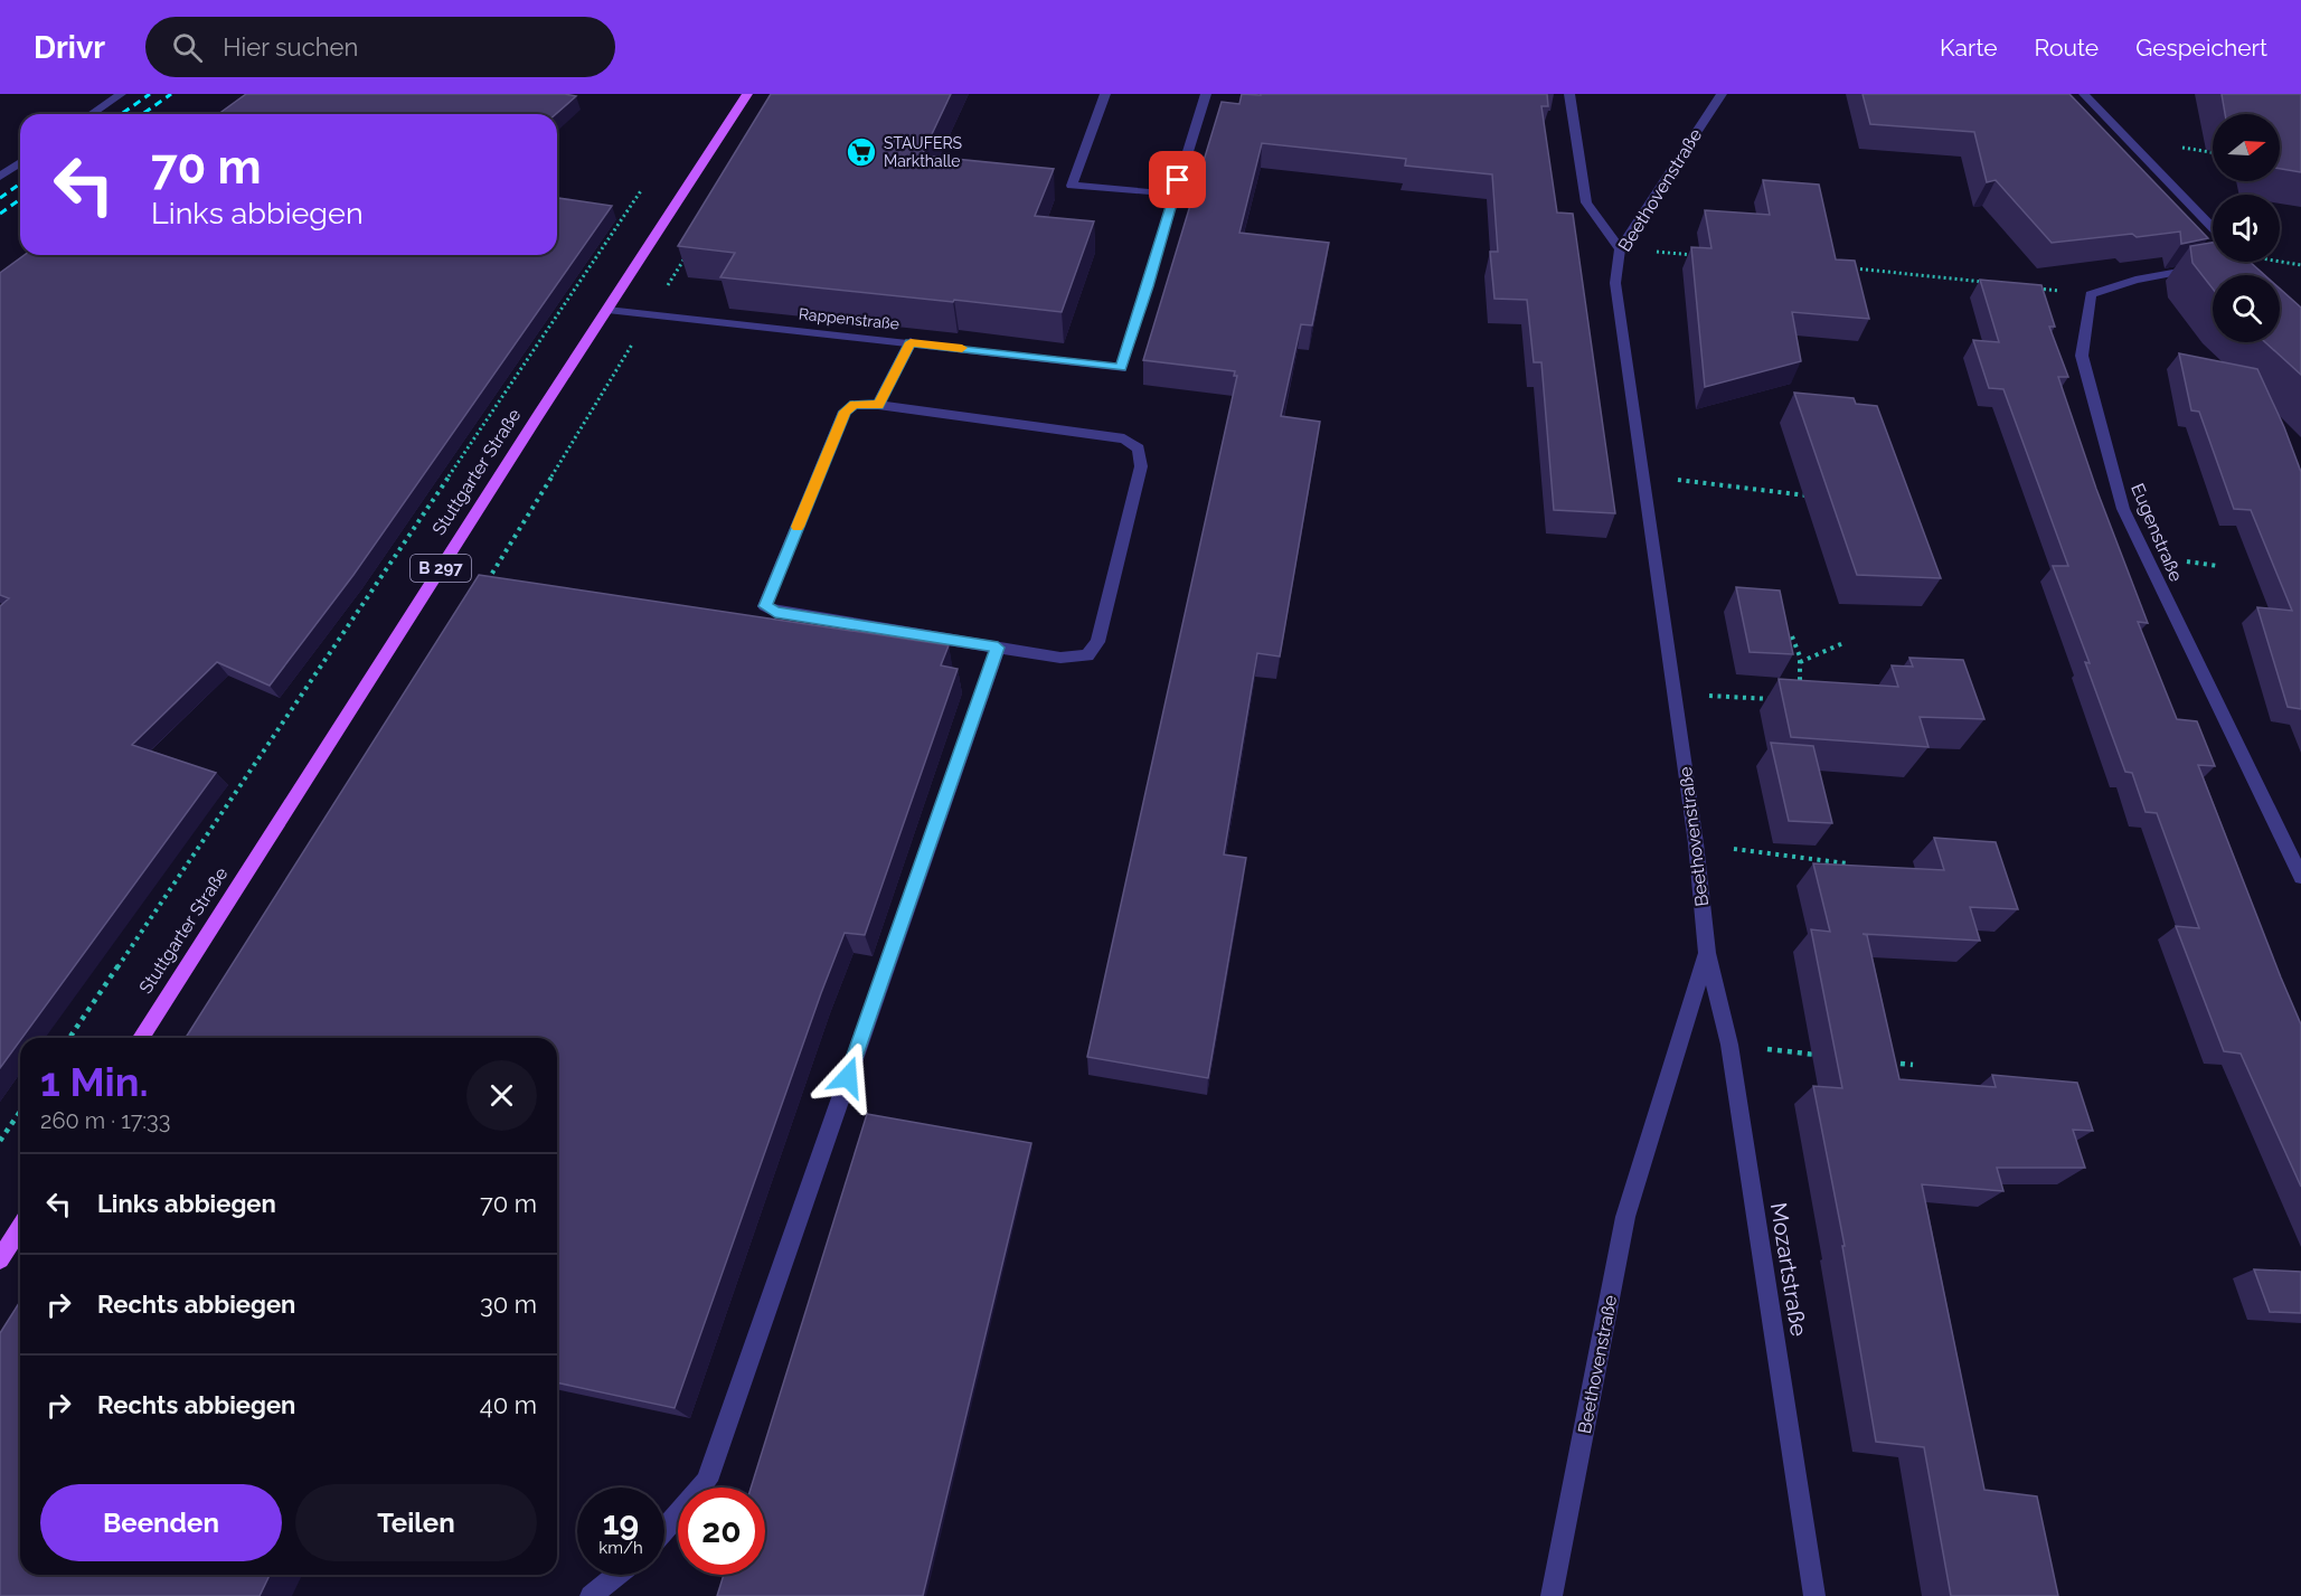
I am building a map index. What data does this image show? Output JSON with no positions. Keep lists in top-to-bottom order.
{
  "streets": {
    "main road": ["Stuttgarter Straße", "B 297"],
    "street": [
      "Beethovenstraße",
      "Rappenstraße",
      "Eugenstraße",
      "Mozartstraße"
    ]
  },
  "crossings": [
    ["Beethovenstraße", "Mozartstraße"],
    ["Rappenstraße", "Stuttgarter Straße"]
  ],
  "places": {
    "supermarket": ["STAUFERS Markthalle"]
  },
  "north": "right",
  "page": {
    "header": "Drivr",
    "search": "Hier suchen",
    "nav": ["Karte", "Route", "Gespeichert"],
    "turn": ["70 m", "Links abbiegen"],
    "heading": ["1 Min.", "260 m · 17:33"],
    "list": [
      {
        "name": "Links abbiegen",
        "value": "70 m"
      },
      {
        "name": "Rechts abbiegen",
        "value": "30 m"
      },
      {
        "name": "Rechts abbiegen",
        "value": "40 m"
      }
    ],
    "buttons": ["Beenden", "Teilen"],
    "speed": "19 km/h",
    "limit": "20"
  }
}
